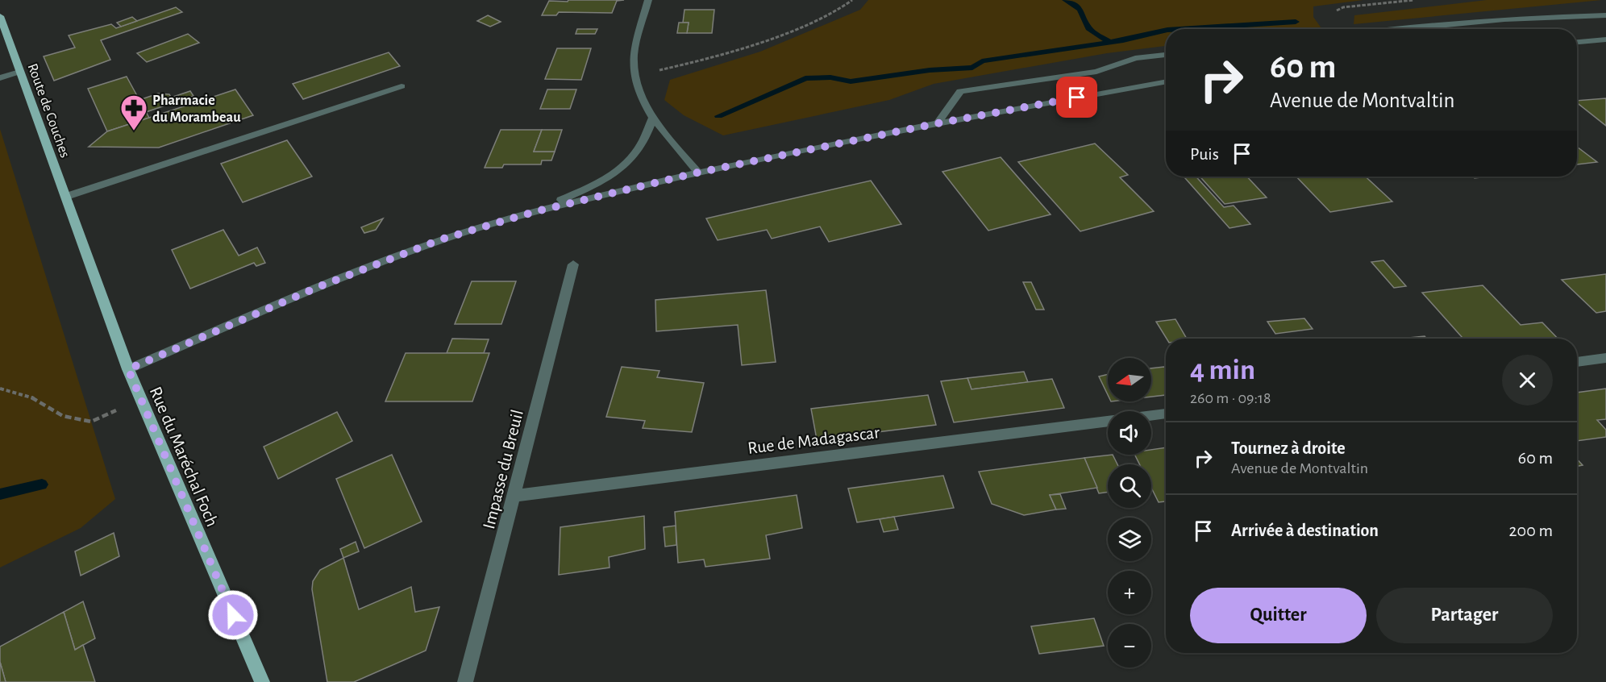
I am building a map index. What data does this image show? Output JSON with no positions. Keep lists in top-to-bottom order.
{
  "streets": {
    "main road": ["Route de Couches", "Rue du Maréchal Foch"],
    "street": ["Rue de Madagascar", "Impasse du Breuil"]
  },
  "crossings": [
    ["Route de Couches", "Rue du Maréchal Foch"],
    ["Rue de Madagascar", "Impasse du Breuil"]
  ],
  "places": {
    "pharmacy": ["Pharmacie du Morambeau"]
  },
  "north": "left",
  "page": {
    "turn": ["60 m", "Avenue de Montvaltin"],
    "then": "Puis",
    "heading": ["4 min", "260 m · 09:18"],
    "map_buttons": ["+", "−"],
    "list": [
      {
        "name": "Tournez à droite",
        "note": "Avenue de Montvaltin",
        "value": "60 m"
      },
      {
        "name": "Arrivée à destination",
        "value": "200 m"
      }
    ],
    "buttons": ["Quitter", "Partager"]
  }
}
